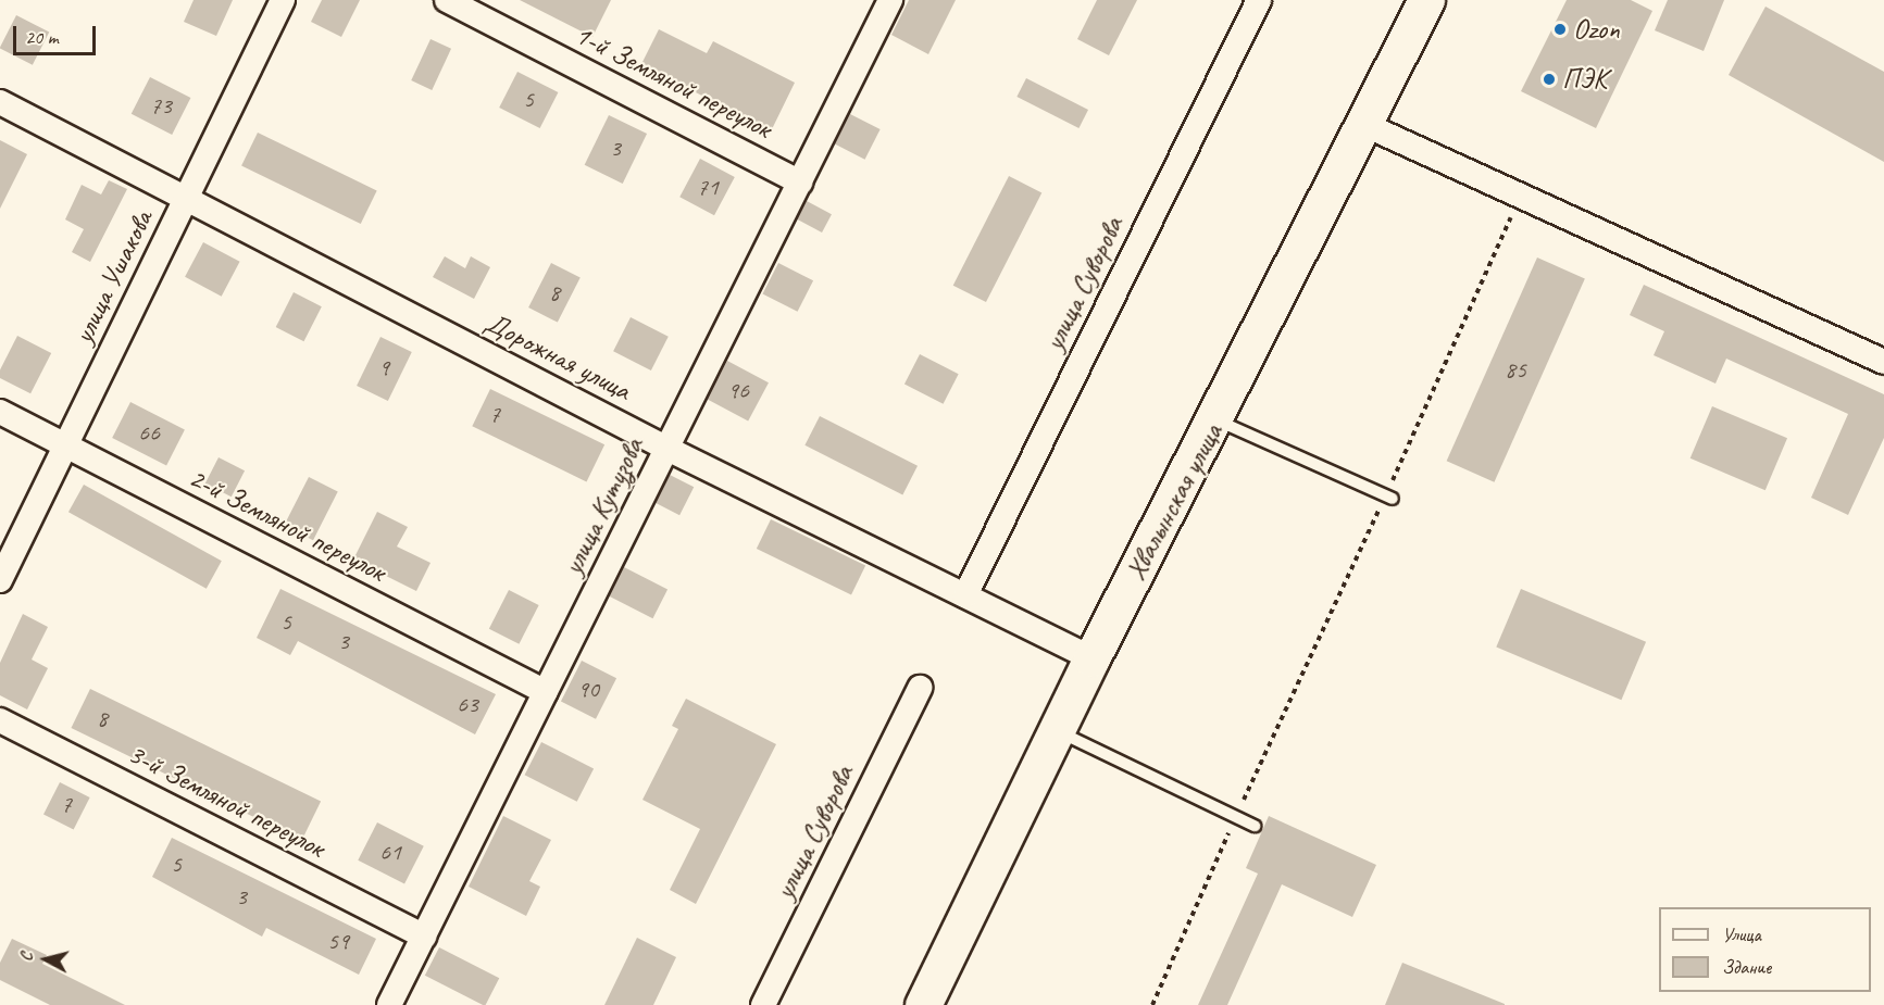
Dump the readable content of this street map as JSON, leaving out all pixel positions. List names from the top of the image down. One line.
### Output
{"streets":{"main road":["Хвалынская улица"],"street":["1-й Земляной переулок","улица Ушакова","улица Суворова","Дорожная улица","улица Кутузова","2-й Земляной переулок","3-й Земляной переулок"]},"crossings":[["1-й Земляной переулок","улица Кутузова"],["улица Ушакова","Дорожная улица"],["улица Ушакова","2-й Земляной переулок"],["улица Суворова","Дорожная улица"],["Дорожная улица","Хвалынская улица"],["Дорожная улица","улица Кутузова"],["улица Кутузова","2-й Земляной переулок"],["улица Кутузова","3-й Земляной переулок"]],"places":["Ozon","ПЭК"],"house_numbers":["5","73","3","71","8","9","85","96","7","66","5","3","90","63","8","7","61","5","3","59"],"legend":["Улица","Здание"],"scale_bar":"20 m","north":"left"}
